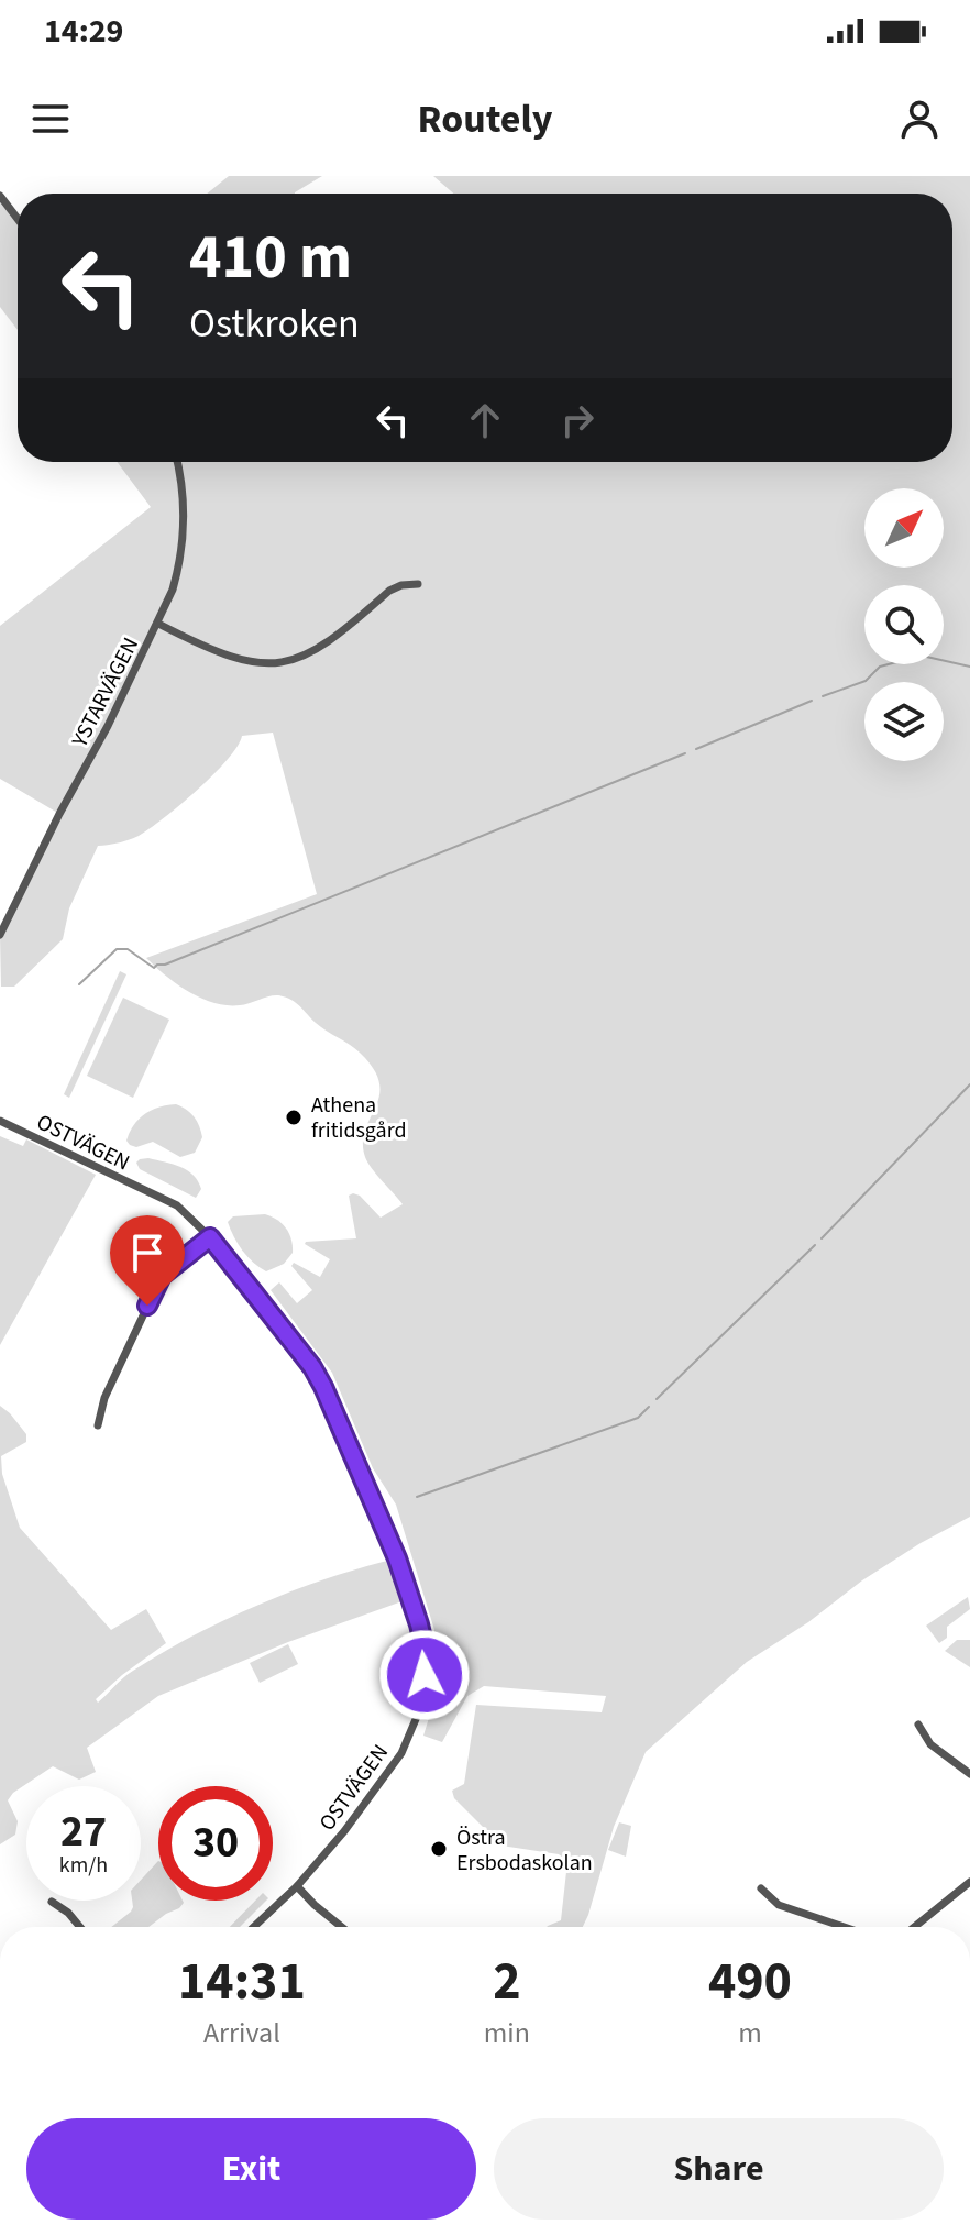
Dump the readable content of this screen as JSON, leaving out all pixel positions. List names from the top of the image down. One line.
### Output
{"streets":{"street":["YSTARVÄGEN","OSTVÄGEN"]},"places":["Athena fritidsgård","Östra Ersbodaskolan"],"north":"top right","page":{"status":"14:29","header":"Routely","turn":["410 m","Ostkroken"],"speed":"27 km/h","limit":"30","eta":["14:31","Arrival","2","min","490","m"],"buttons":["Exit","Share"]}}
